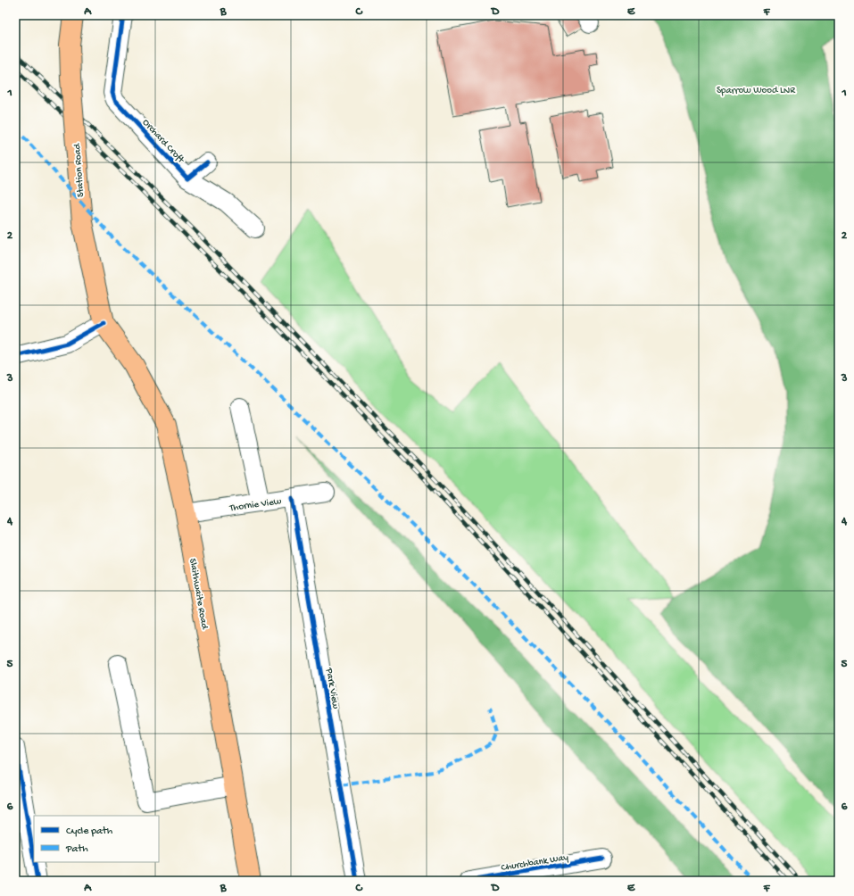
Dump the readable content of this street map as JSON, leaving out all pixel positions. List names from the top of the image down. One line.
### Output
{"streets":{"main road":["Station Road","Slaithwaite Road"],"street":["Orchard Croft","Thornie View","Park View","Churchbank Way"]},"crossings":[["Station Road","Slaithwaite Road"],["Thornie View","Slaithwaite Road"],["Thornie View","Park View"]],"parks":["Sparrow Wood LNR"],"legend":["Cycle path","Path"],"grid":{"columns":["A","B","C","D","E","F"],"rows":["1","2","3","4","5","6"]}}
